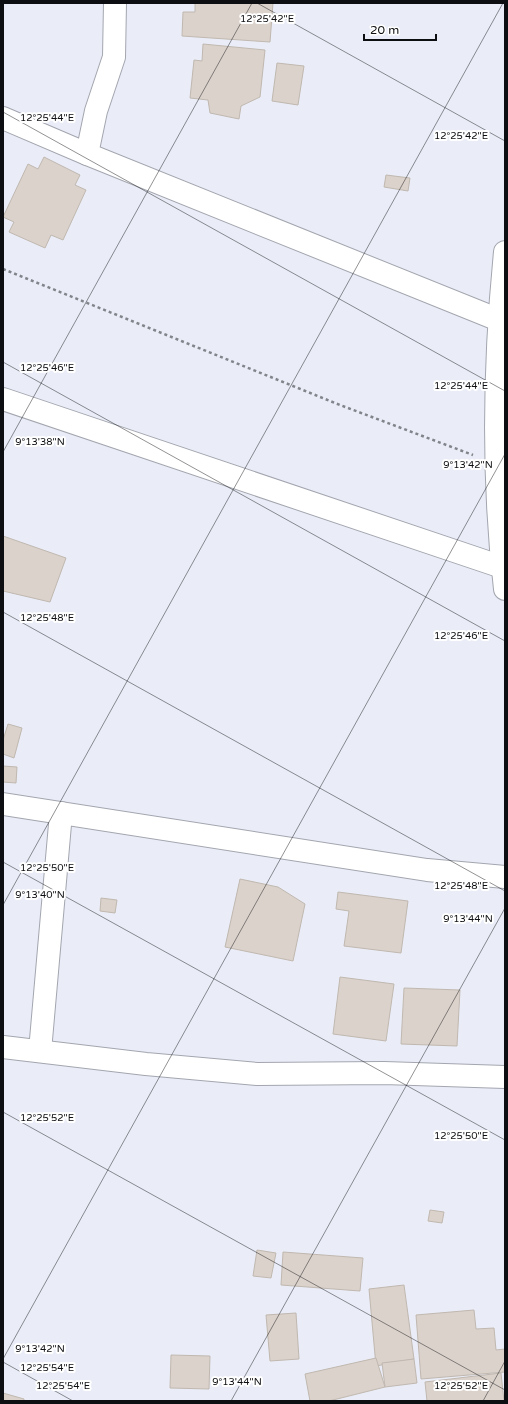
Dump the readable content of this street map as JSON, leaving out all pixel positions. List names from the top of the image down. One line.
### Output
{"scale_bar":"20 m","coordinates":["12°25'42\"E","12°25'44\"E","12°25'46\"E","9°13'38\"N","9°13'42\"N","12°25'48\"E","12°25'50\"E","9°13'40\"N","9°13'44\"N","12°25'52\"E","12°25'54\"E"]}
